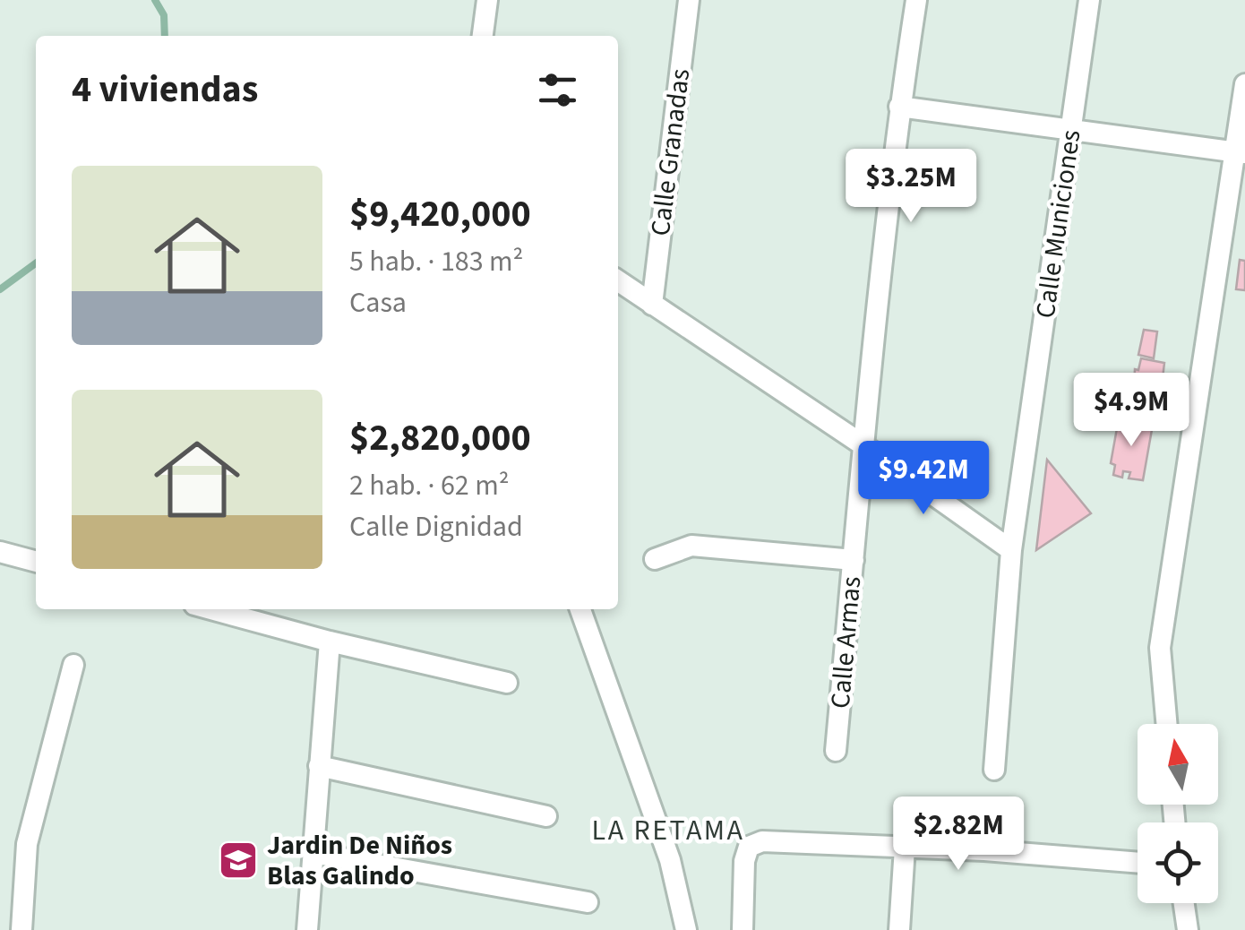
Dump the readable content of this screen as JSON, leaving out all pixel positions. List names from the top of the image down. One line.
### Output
{"streets":{"street":["Calle Granadas","Calle Municiones","Calle Armas"]},"districts":["LA RETAMA"],"places":{"school or university":["Jardin De Niños Blas Galindo"]},"north":"top","page":{"heading":"4 viviendas","list":[{"name":"$9,420,000","note":"5 hab. · 183 m² · Casa"},{"name":"$2,820,000","note":"2 hab. · 62 m² · Calle Dignidad"}],"price":["$3.25M","$4.9M","$9.42M","$2.82M"]}}
